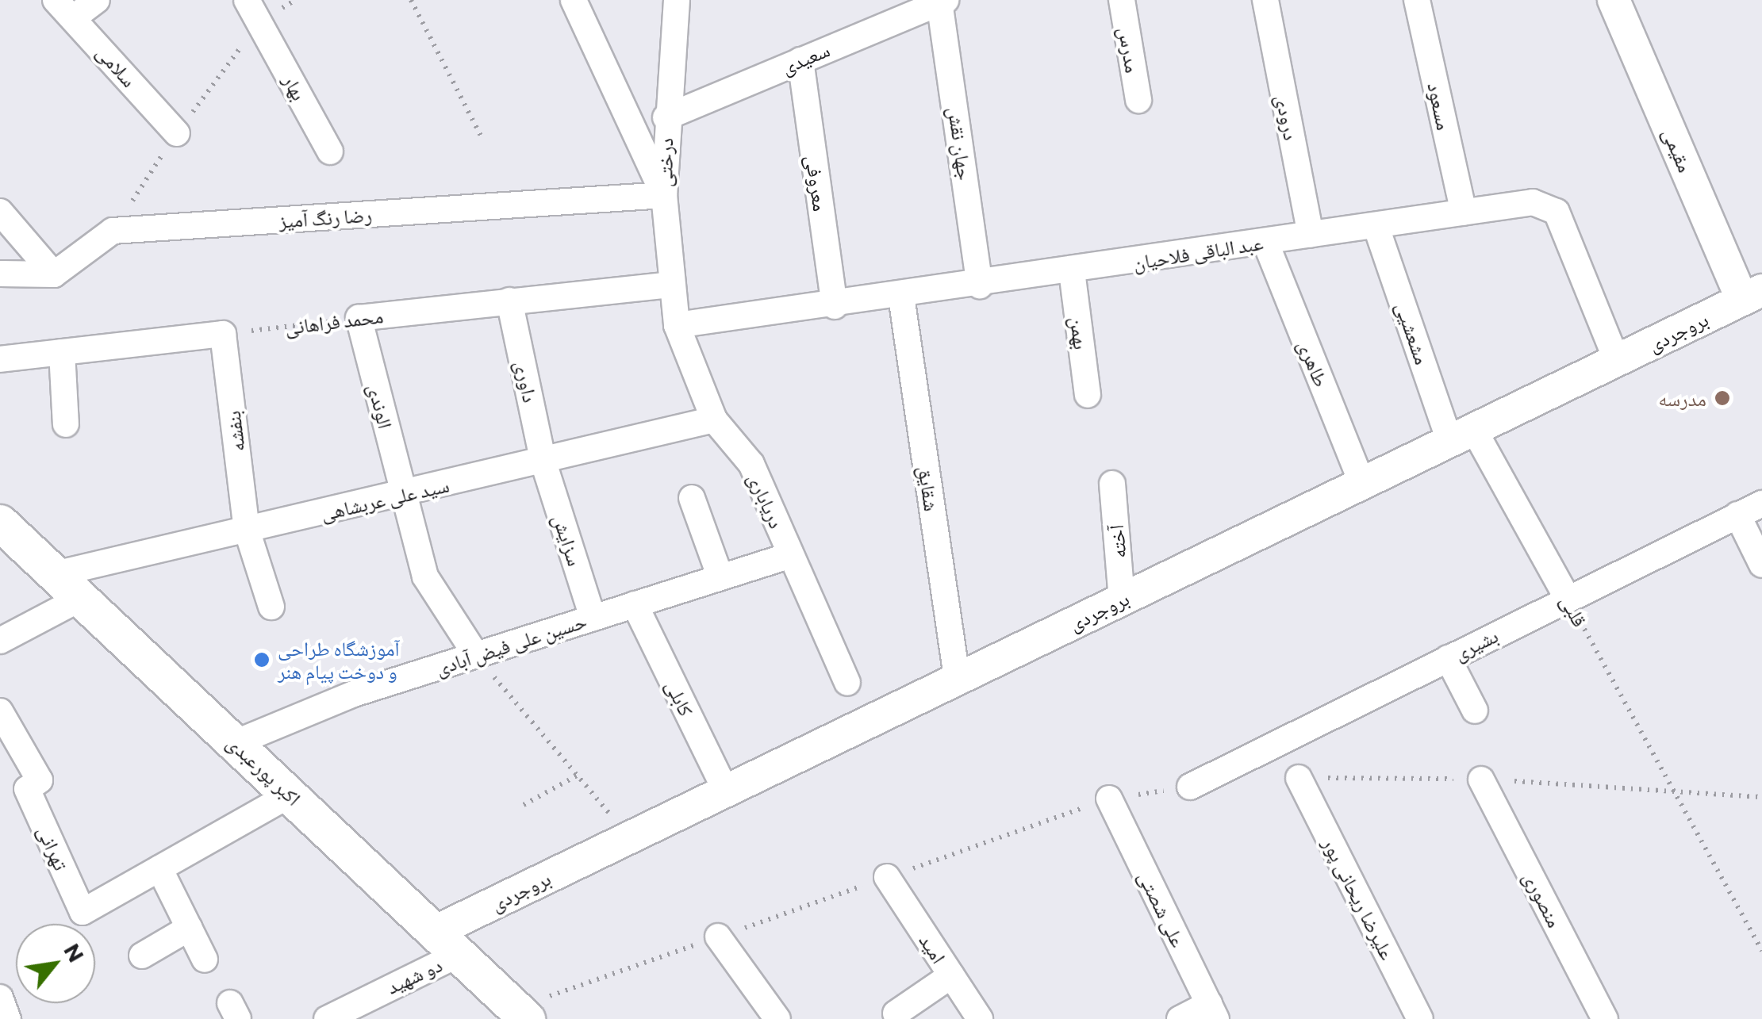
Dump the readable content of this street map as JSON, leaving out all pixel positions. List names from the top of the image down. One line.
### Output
{"streets":{"main road":["اکبر پورعبدی"],"street":["مدرس","سعیدی","سلامی","بهار","مسعود","درودی","جهان نقش","مقیمی","درختی","معروفی","رضا رنگ آمیز","عبد الباقی فلاحیان","محمد فراهانی","بروجردی","بهمن","مشعشیی","طاهری","داوری","الوندی","بنفشه","شقایق","سید علی عربشاهی","دریاباری","سزایش","آخته","قلبی","حسین علی فیض آبادی","بشیری","کابلی","تهرانی","علیرضا ریحانی پور","منصوری","علی شصتی","امید","دو شهید"]},"crossings":[["سعیدی","جهان نقش"],["سعیدی","درختی"],["سعیدی","معروفی"],["مسعود","عبد الباقی فلاحیان"],["درودی","عبد الباقی فلاحیان"],["جهان نقش","عبد الباقی فلاحیان"],["مقیمی","بروجردی"],["درختی","رضا رنگ آمیز"],["درختی","عبد الباقی فلاحیان"],["درختی","محمد فراهانی"],["درختی","دریاباری"],["معروفی","عبد الباقی فلاحیان"],["عبد الباقی فلاحیان","بروجردی"],["عبد الباقی فلاحیان","بهمن"],["عبد الباقی فلاحیان","مشعشیی"],["عبد الباقی فلاحیان","طاهری"],["عبد الباقی فلاحیان","شقایق"],["عبد الباقی فلاحیان","دریاباری"],["محمد فراهانی","داوری"],["محمد فراهانی","الوندی"],["محمد فراهانی","بنفشه"],["بروجردی","مشعشیی"],["بروجردی","طاهری"],["بروجردی","شقایق"],["بروجردی","آخته"],["بروجردی","قلبی"],["بروجردی","کابلی"],["بروجردی","اکبر پورعبدی"],["بروجردی","دو شهید"],["مشعشیی","قلبی"],["داوری","سید علی عربشاهی"],["داوری","سزایش"],["الوندی","سید علی عربشاهی"],["الوندی","حسین علی فیض آبادی"],["بنفشه","سید علی عربشاهی"],["سید علی عربشاهی","دریاباری"],["سید علی عربشاهی","سزایش"],["سید علی عربشاهی","اکبر پورعبدی"],["دریاباری","حسین علی فیض آبادی"],["سزایش","حسین علی فیض آبادی"],["قلبی","بشیری"],["حسین علی فیض آبادی","کابلی"],["حسین علی فیض آبادی","اکبر پورعبدی"],["اکبر پورعبدی","تهرانی"],["اکبر پورعبدی","دو شهید"]],"places":["مدرسه","آموزشگاه طراحی و دوخت پیام هنر"],"north":"top right"}
